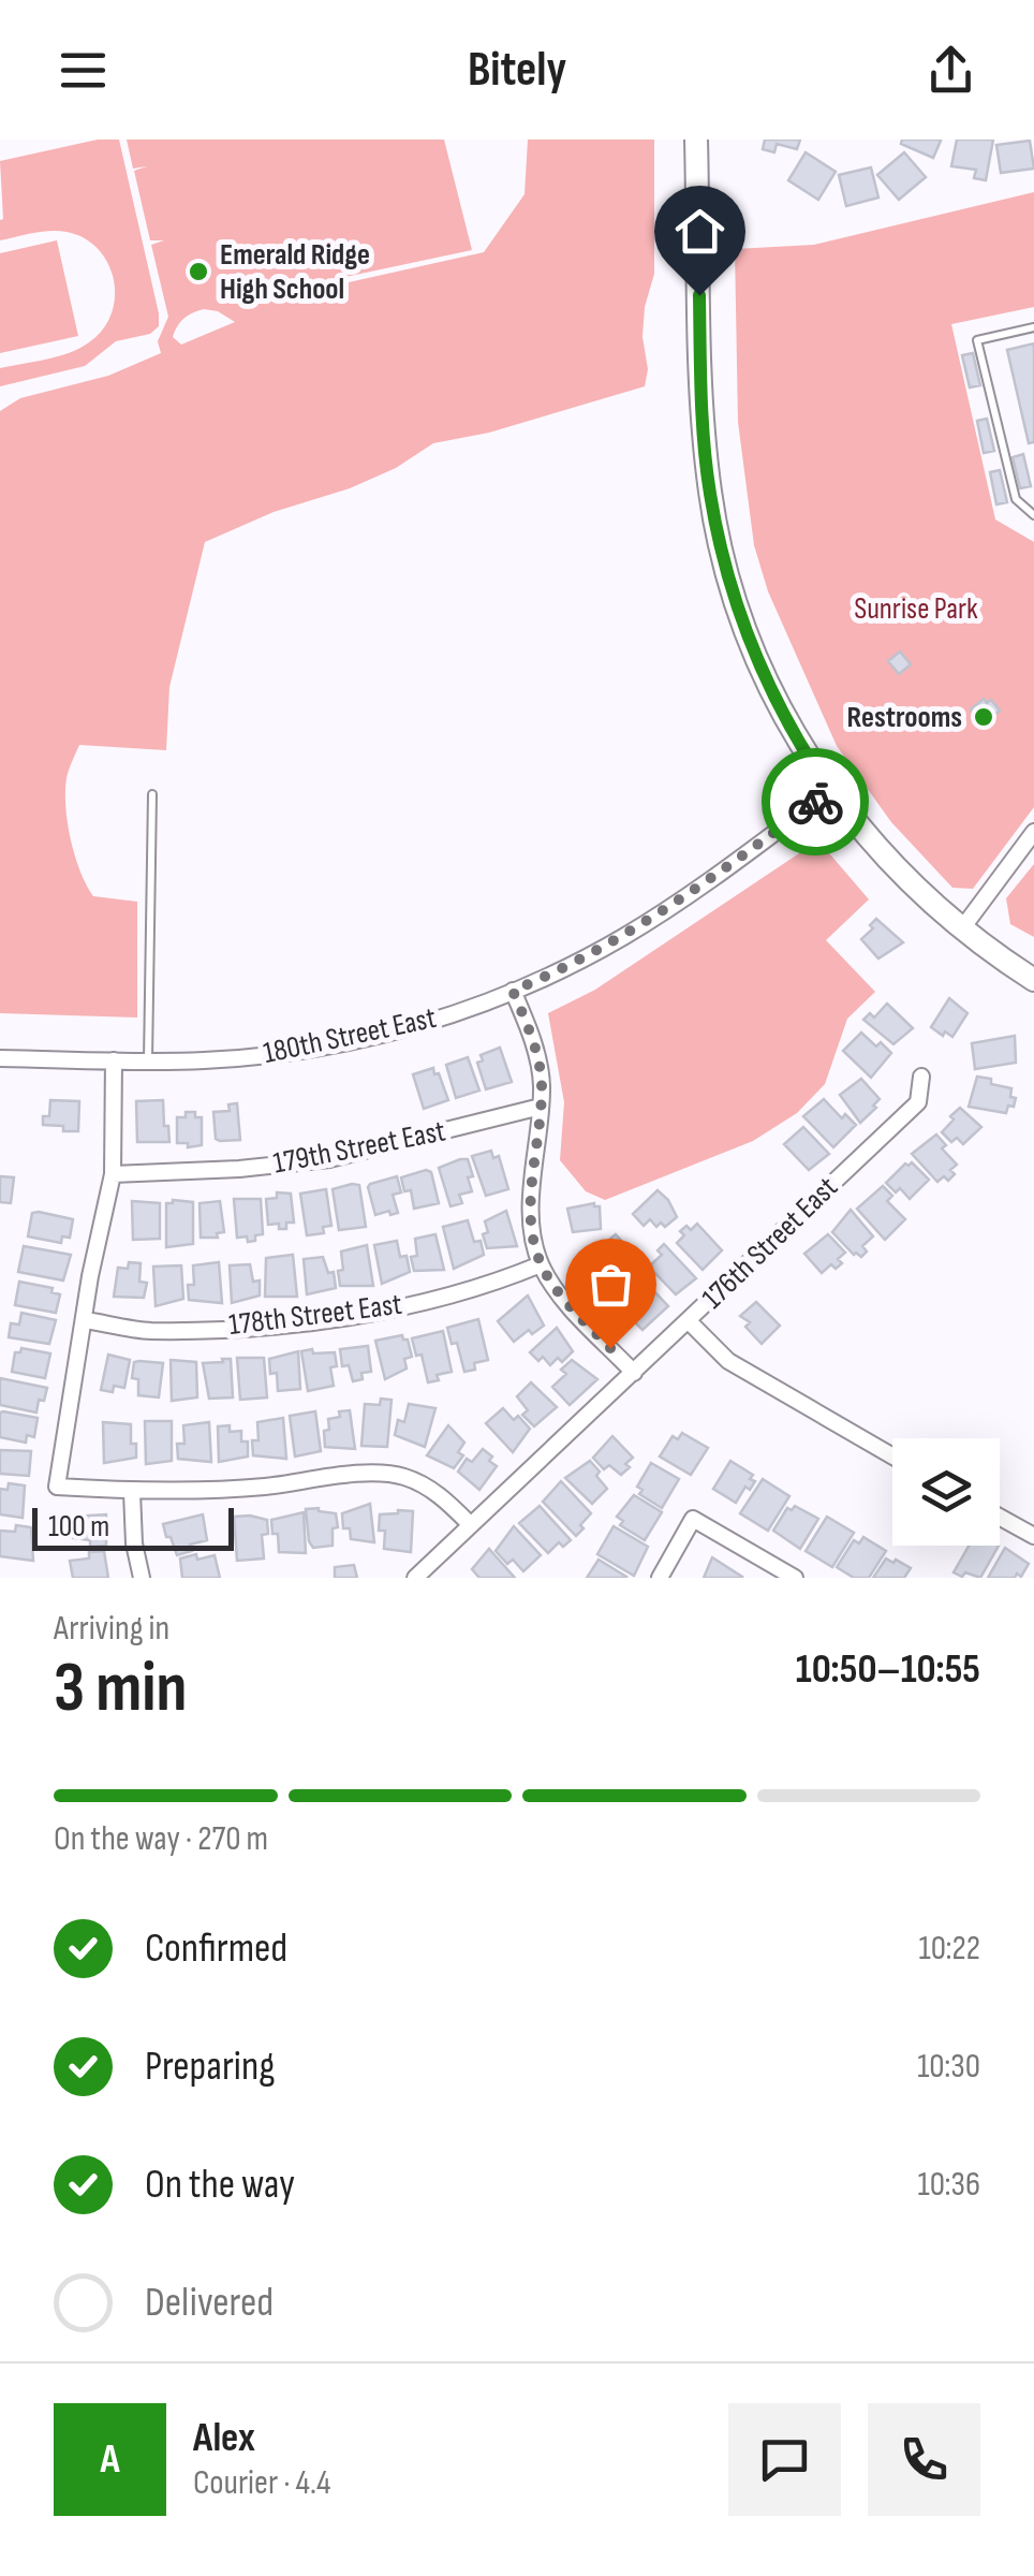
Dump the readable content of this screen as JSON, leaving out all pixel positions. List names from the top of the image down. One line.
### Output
{"streets":{"street":["180th Street East","179th Street East","176th Street East","178th Street East"]},"parks":["Sunrise Park"],"places":["Emerald Ridge High School","Restrooms"],"scale_bar":"100 m","page":{"header":"Bitely","scale":"100 m","heading":["3 min","Arriving in","10:50–10:55"],"panel":["Alex","Courier · 4.4"],"bar":"On the way · 270 m","list":[["Confirmed","10:22"],["Preparing","10:30"],["On the way","10:36"],"Delivered"],"round":"A"}}
